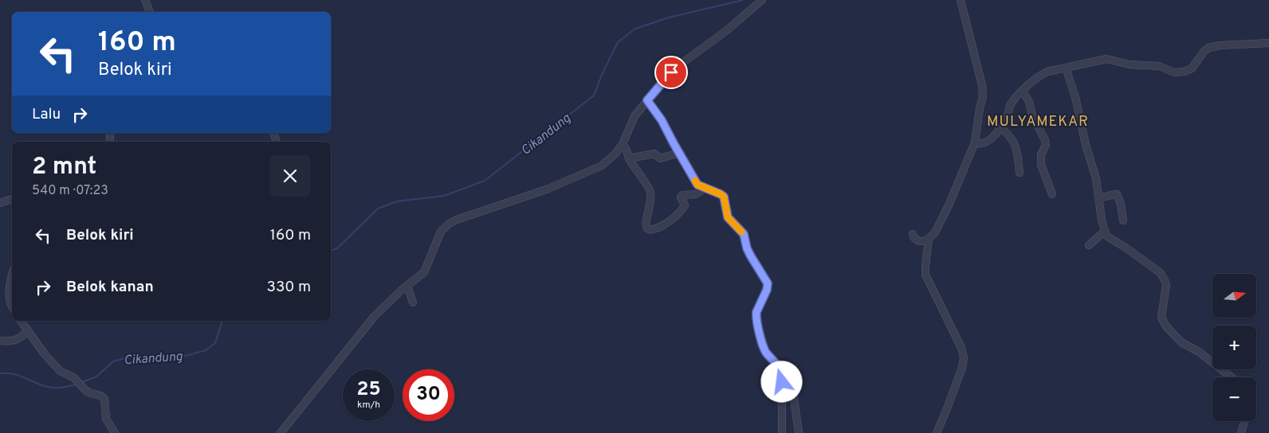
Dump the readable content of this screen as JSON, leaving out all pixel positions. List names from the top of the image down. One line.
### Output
{"districts":["MULYAMEKAR"],"water":["Cikandung"],"north":"right","page":{"turn":["160 m","Belok kiri"],"then":"Lalu","heading":["2 mnt","540 m · 07:23"],"list":[{"name":"Belok kiri","value":"160 m"},{"name":"Belok kanan","value":"330 m"}],"map_buttons":["+","−"],"speed":"25 km/h","limit":"30"}}
